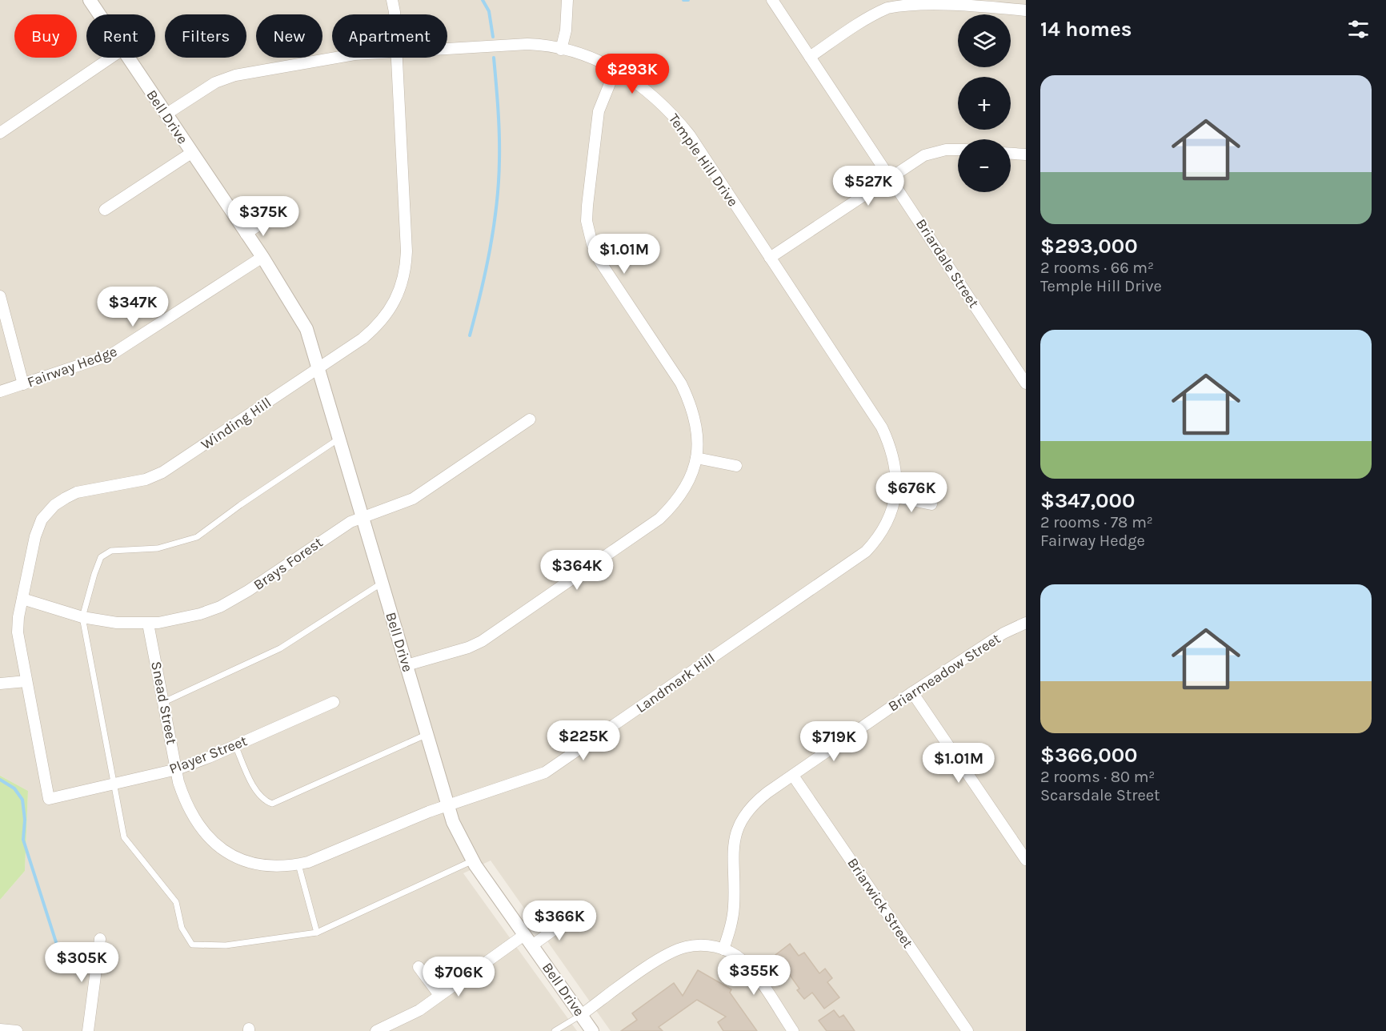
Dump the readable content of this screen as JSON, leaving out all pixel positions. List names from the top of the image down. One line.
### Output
{"streets":{"street":["Bell Drive","Temple Hill Drive","Briardale Street","Fairway Hedge","Winding Hill","Brays Forest","Briarmeadow Street","Landmark Hill","Snead Street","Player Street","Briarwick Street"]},"crossings":[["Bell Drive","Temple Hill Drive"],["Bell Drive","Fairway Hedge"],["Bell Drive","Winding Hill"],["Bell Drive","Brays Forest"],["Bell Drive","Landmark Hill"],["Temple Hill Drive","Landmark Hill"],["Winding Hill","Brays Forest"],["Winding Hill","Player Street"],["Brays Forest","Snead Street"],["Briarmeadow Street","Briarwick Street"],["Landmark Hill","Snead Street"],["Snead Street","Player Street"]],"page":{"heading":"14 homes","map_buttons":["+","−"],"chip":["Buy","Rent","Filters","New","Apartment"],"price":["$293K","$527K","$375K","$1.01M","$347K","$676K","$364K","$225K","$719K","$1.01M","$366K","$305K","$355K","$706K"],"list":[{"name":"$293,000","note":"2 rooms · 66 m² · Temple Hill Drive"},{"name":"$347,000","note":"2 rooms · 78 m² · Fairway Hedge"},{"name":"$366,000","note":"2 rooms · 80 m² · Scarsdale Street"}]}}
